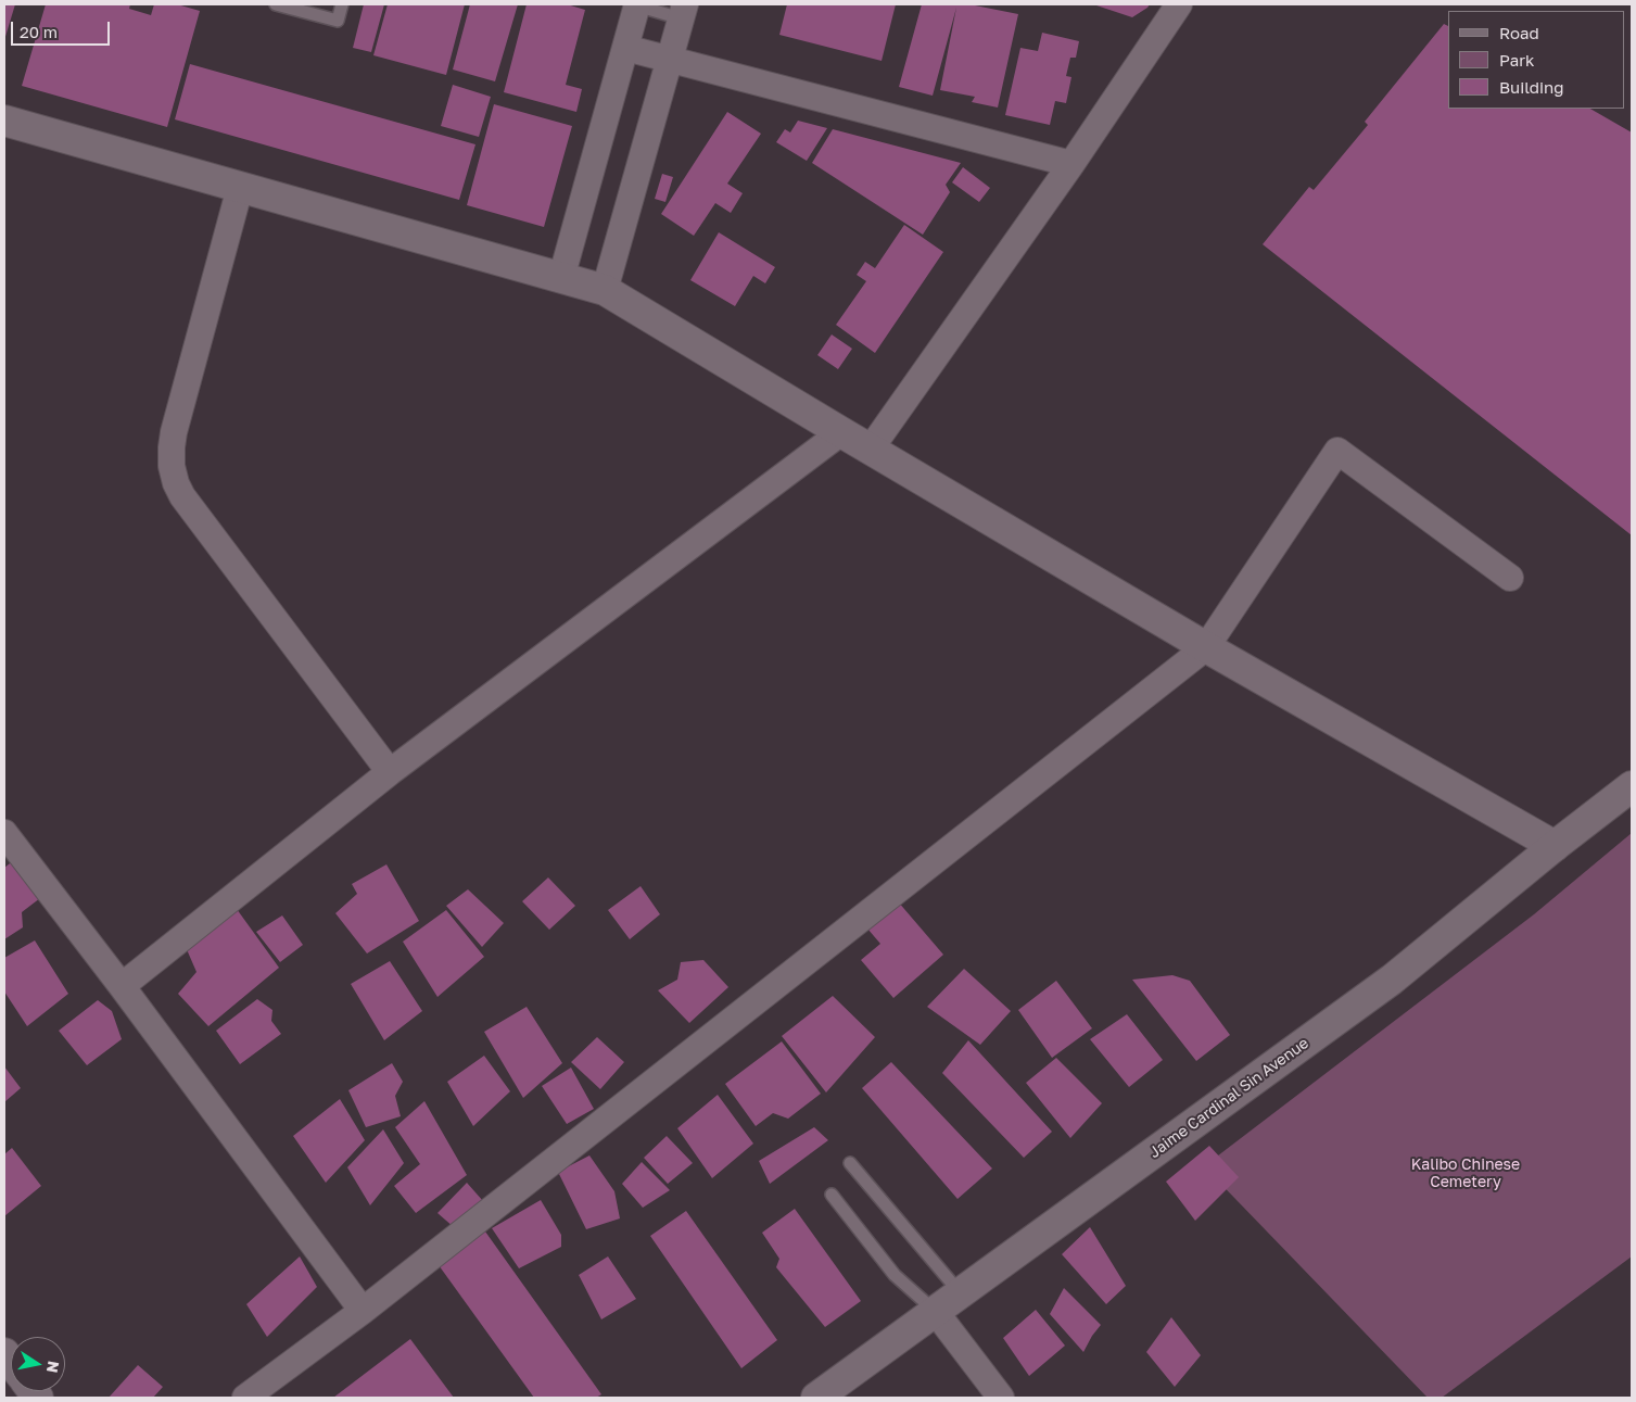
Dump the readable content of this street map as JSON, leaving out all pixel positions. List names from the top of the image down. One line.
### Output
{"streets":{"street":["Jaime Cardinal Sin Avenue"]},"parks":["Kalibo Chinese Cemetery"],"legend":["Road","Park","Building"],"scale_bar":"20 m","north":"right"}
